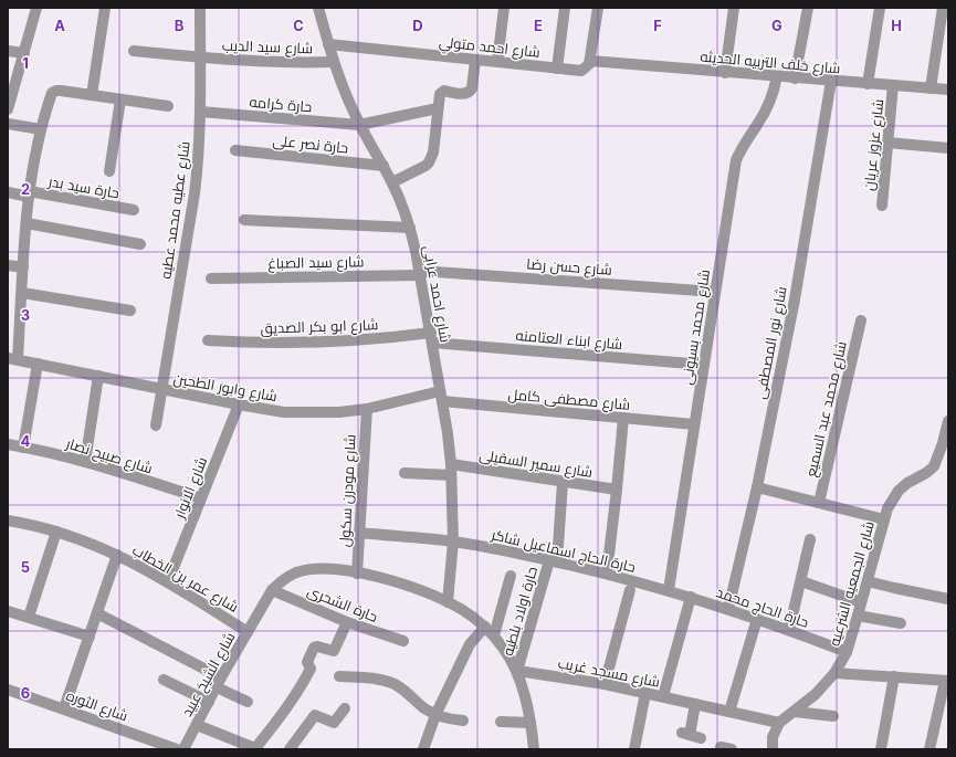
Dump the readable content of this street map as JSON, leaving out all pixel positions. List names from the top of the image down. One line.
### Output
{"streets":{"street":["شارع سيد الديب","شارع احمد متولي","شارع خلف التربيه الحديثه","حارة كرامه","حارة نصر على","شارع عزوز عريان","حارة سيد بدر","شارع عطيه محمد عطيه","شارع سيد الصباغ","شارع حسن رضا","شارع احمد عرابى","شارع ابو بكر الصديق","شارع محمد بسيونى","شارع ابناء العتامنه","شارع نور المصطفى","شارع وابور الطحين","شارع مصطفى كامل","شارع محمد عبد السميع","شارع صبيح نصار","شارع سمير السقيلى","شارع الانوار","شارع مودرن سكول","حارة الحاج اسماعيل شاكر","شارع عمر بن الخطاب","شارع الجمعيه الشرعيه","حارة الشحرى","حارة الحاج محمد","حارة اولاد بلطيه","شارع مسجد غريب","شارع الشيخ عبيد","شارع الثوره"]},"crossings":[["شارع سيد الديب","شارع عطيه محمد عطيه"],["شارع سيد الديب","شارع احمد عرابى"],["شارع احمد متولي","شارع خلف التربيه الحديثه"],["شارع احمد متولي","شارع احمد عرابى"],["شارع خلف التربيه الحديثه","شارع عزوز عريان"],["شارع خلف التربيه الحديثه","شارع محمد بسيونى"],["شارع خلف التربيه الحديثه","شارع نور المصطفى"],["حارة كرامه","شارع عطيه محمد عطيه"],["حارة كرامه","شارع احمد عرابى"],["حارة نصر على","شارع احمد عرابى"],["شارع عطيه محمد عطيه","شارع وابور الطحين"],["شارع سيد الصباغ","شارع حسن رضا"],["شارع سيد الصباغ","شارع احمد عرابى"],["شارع حسن رضا","شارع احمد عرابى"],["شارع حسن رضا","شارع محمد بسيونى"],["شارع احمد عرابى","شارع ابو بكر الصديق"],["شارع احمد عرابى","شارع ابناء العتامنه"],["شارع احمد عرابى","شارع وابور الطحين"],["شارع احمد عرابى","شارع مصطفى كامل"],["شارع احمد عرابى","شارع سمير السقيلى"],["شارع احمد عرابى","حارة الحاج اسماعيل شاكر"],["شارع ابو بكر الصديق","شارع ابناء العتامنه"],["شارع محمد بسيونى","شارع ابناء العتامنه"],["شارع محمد بسيونى","شارع مصطفى كامل"],["شارع محمد بسيونى","حارة الحاج اسماعيل شاكر"],["شارع محمد بسيونى","حارة الحاج محمد"],["شارع نور المصطفى","حارة الحاج محمد"],["شارع وابور الطحين","شارع مصطفى كامل"],["شارع وابور الطحين","شارع الانوار"],["شارع وابور الطحين","شارع مودرن سكول"],["شارع صبيح نصار","شارع الانوار"],["شارع سمير السقيلى","حارة اولاد بلطيه"],["شارع الانوار","شارع عمر بن الخطاب"],["شارع مودرن سكول","حارة الحاج اسماعيل شاكر"],["حارة الحاج اسماعيل شاكر","حارة الحاج محمد"],["حارة الحاج اسماعيل شاكر","حارة اولاد بلطيه"],["شارع عمر بن الخطاب","شارع الشيخ عبيد"],["شارع الجمعيه الشرعيه","حارة الحاج محمد"],["شارع الجمعيه الشرعيه","شارع مسجد غريب"],["حارة الشحرى","شارع الشيخ عبيد"],["حارة اولاد بلطيه","شارع مسجد غريب"]],"grid":{"columns":["A","B","C","D","E","F","G","H"],"rows":["1","2","3","4","5","6"]}}
